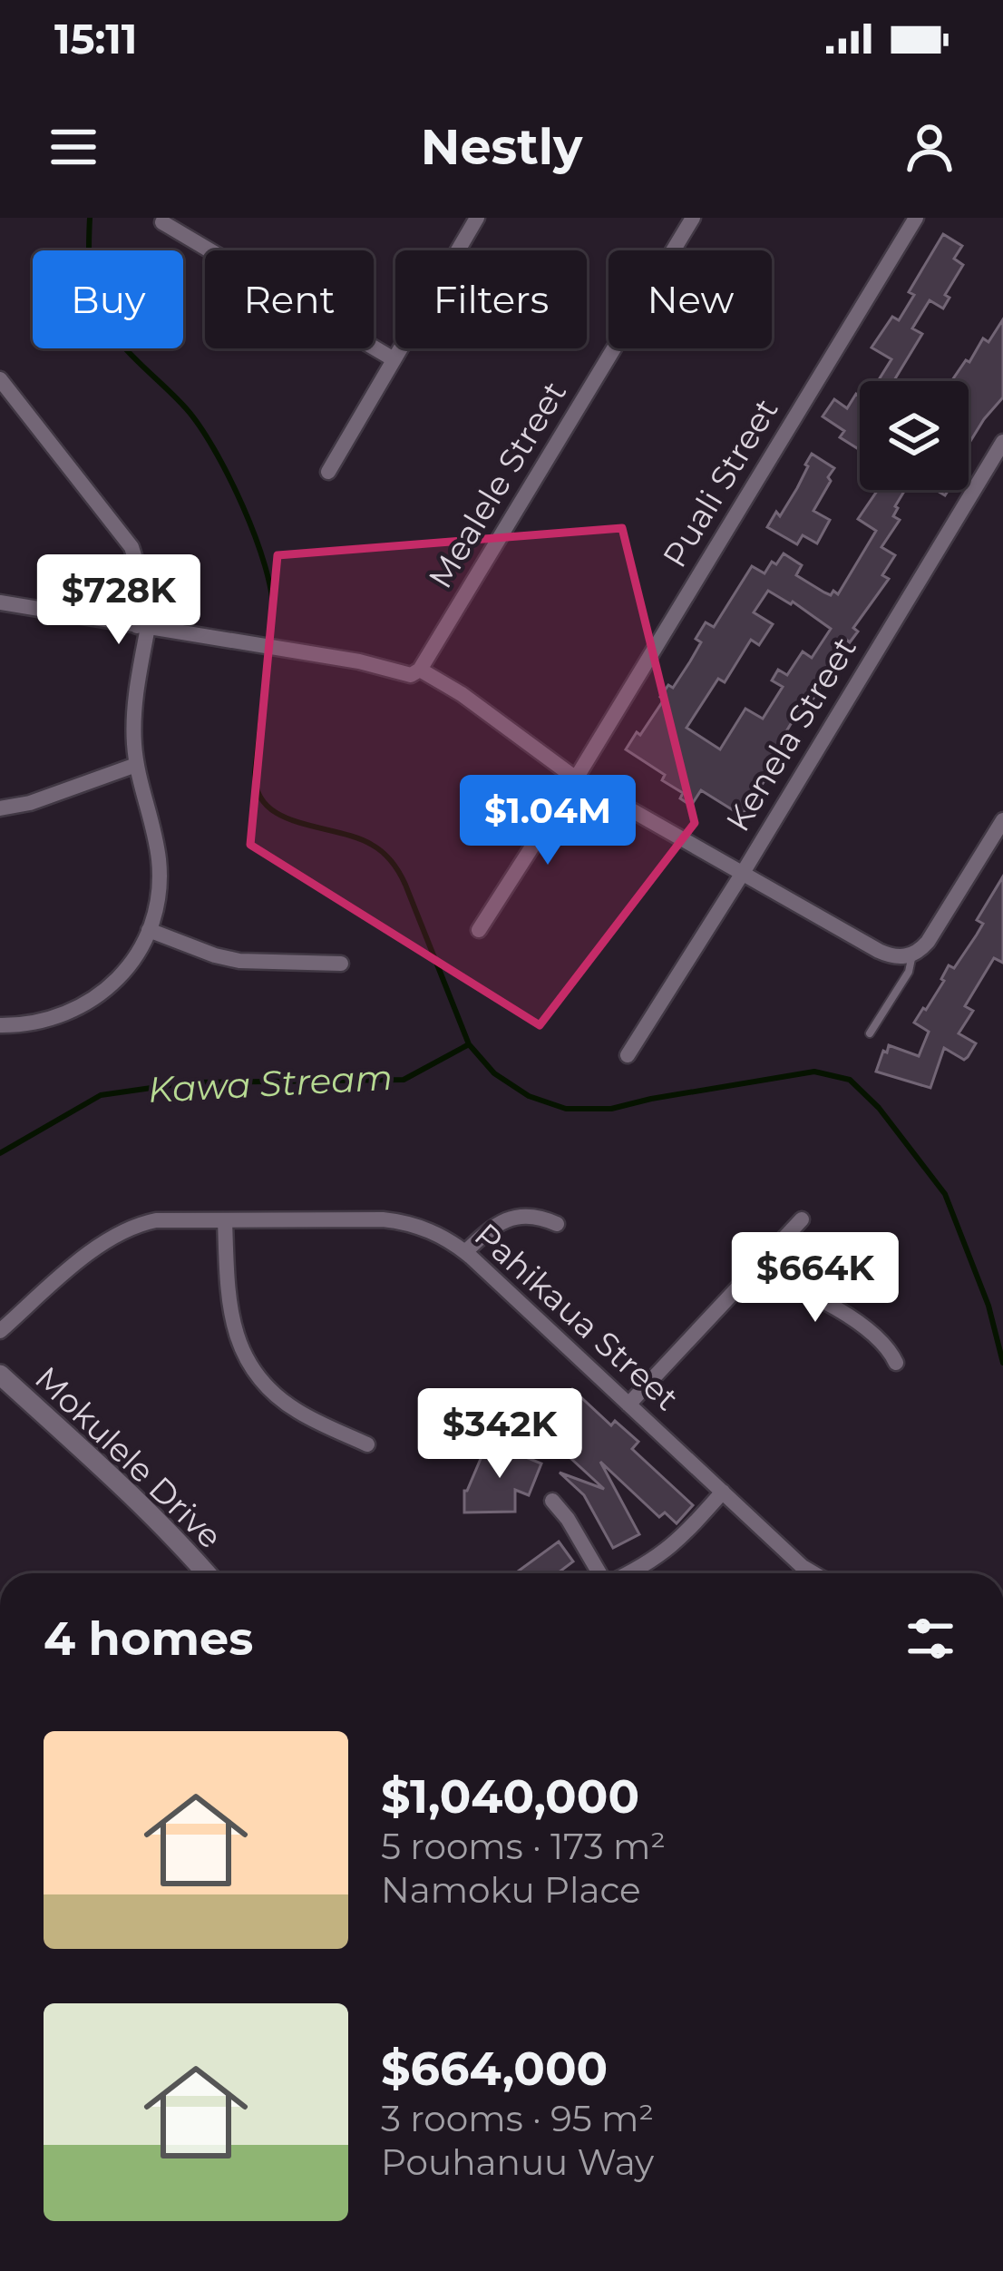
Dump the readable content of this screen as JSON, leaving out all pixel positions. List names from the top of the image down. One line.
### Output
{"streets":{"street":["Puali Street","Mealele Street","Kenela Street","Pahikaua Street","Mokulele Drive"]},"water":["Kawa Stream"],"page":{"status":"15:11","header":"Nestly","chip":["Buy","Rent","Filters","New"],"price":["$728K","$1.04M","$664K","$342K"],"heading":"4 homes","list":[{"name":"$1,040,000","note":"5 rooms · 173 m² · Namoku Place"},{"name":"$664,000","note":"3 rooms · 95 m² · Pouhanuu Way"}]}}
